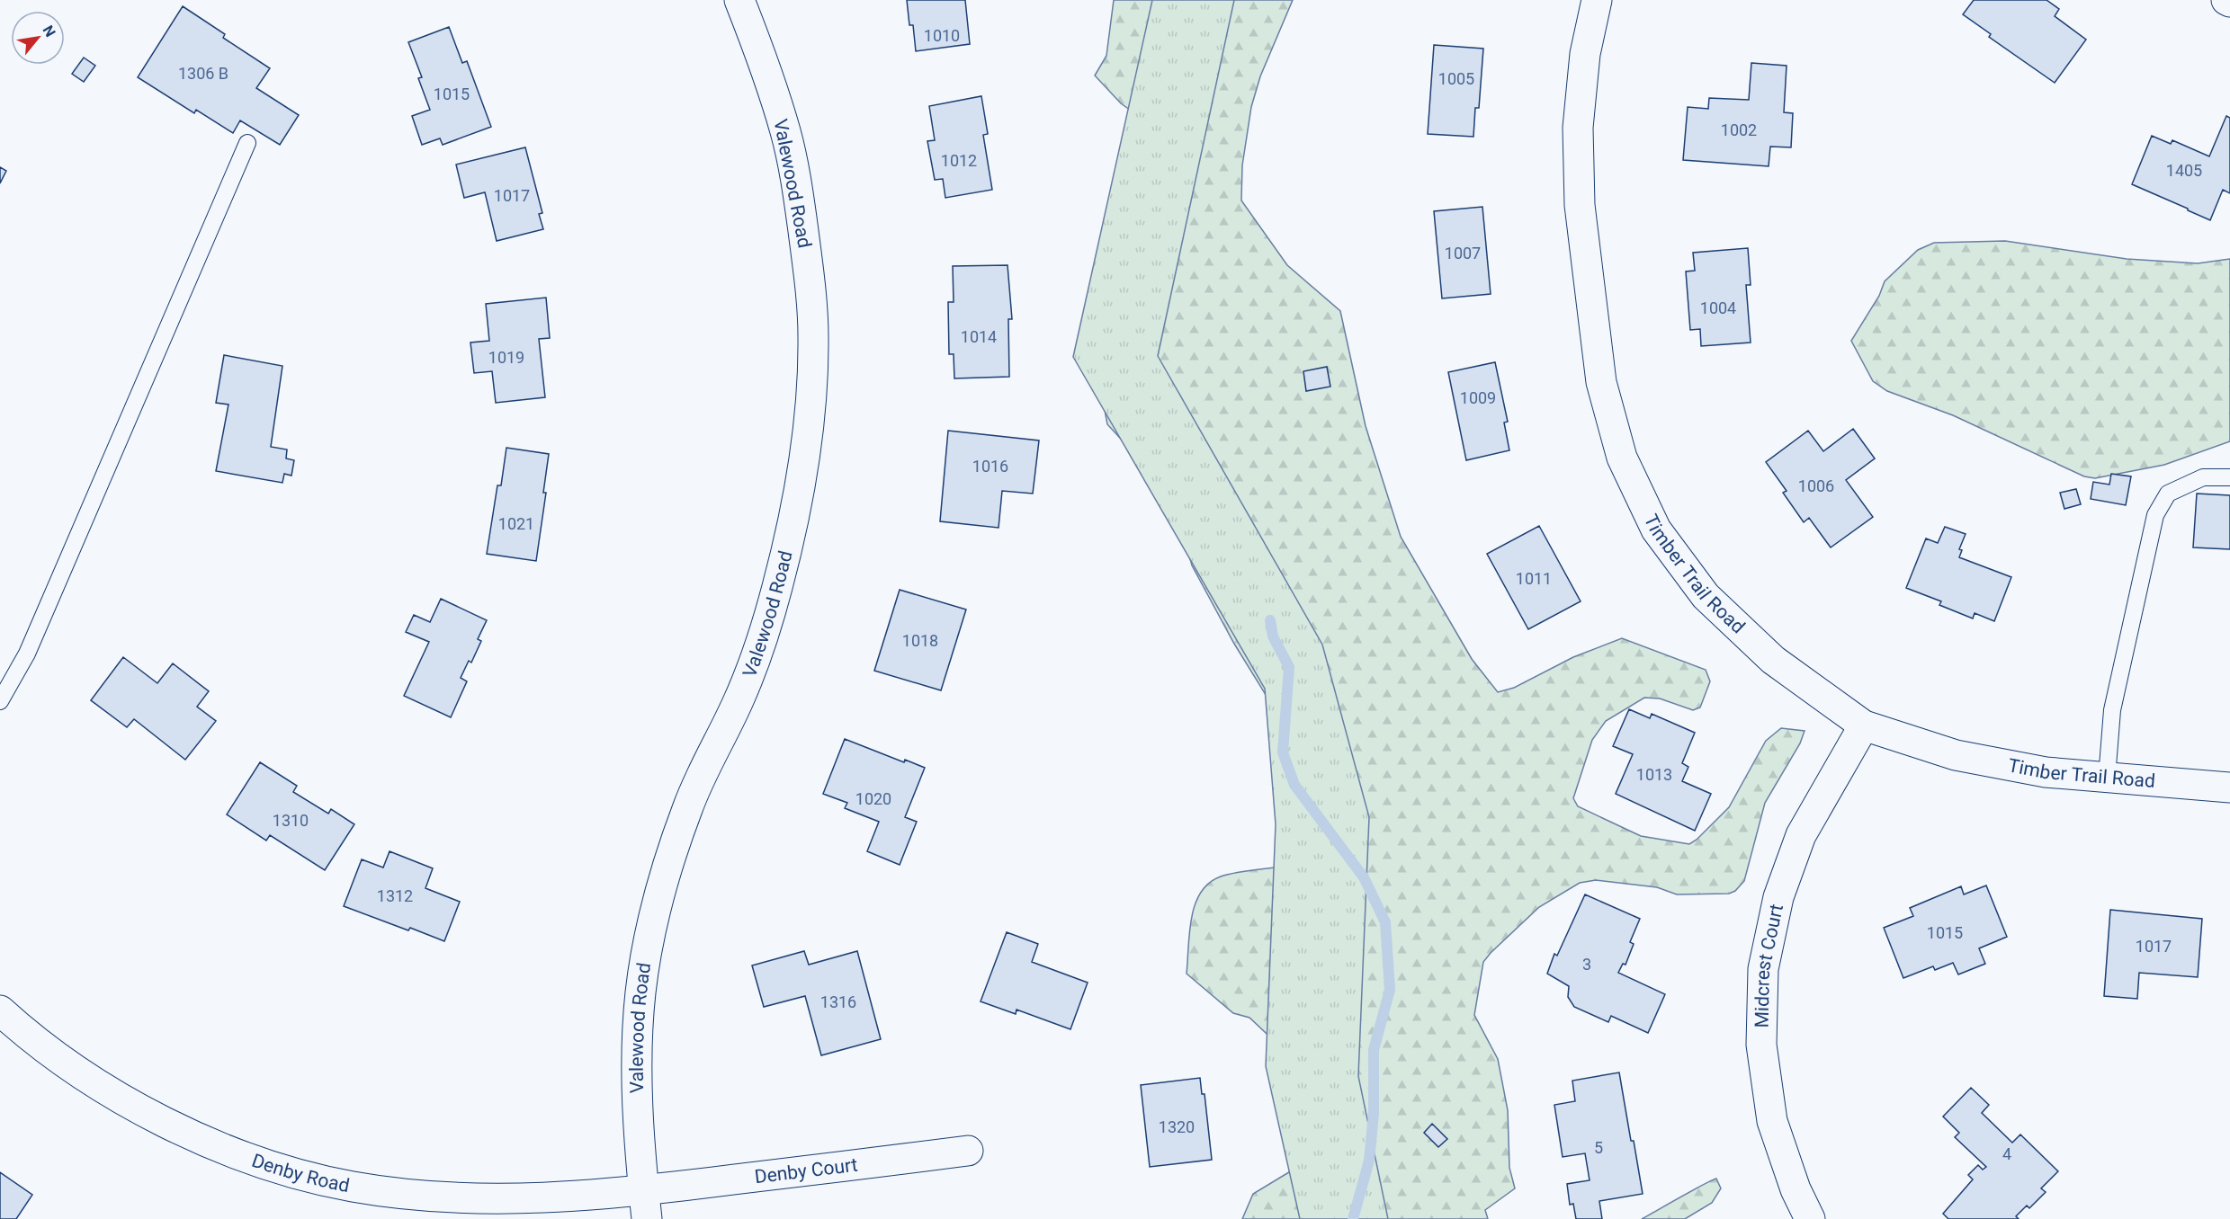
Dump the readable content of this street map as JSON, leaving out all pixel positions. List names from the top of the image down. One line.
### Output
{"streets":{"street":["Valewood Road","Timber Trail Road","Midcrest Court","Denby Court","Denby Road"]},"crossings":[["Valewood Road","Denby Court"],["Valewood Road","Denby Road"],["Timber Trail Road","Midcrest Court"],["Denby Court","Denby Road"]],"house_numbers":["1010","1306 B","1005","1015","1002","1012","1405","1017","1007","1004","1014","1019","1009","1016","1006","1021","1011","1018","1013","1020","1310","1312","1015","1017","3","1316","1320","5","4"],"north":"top right"}
